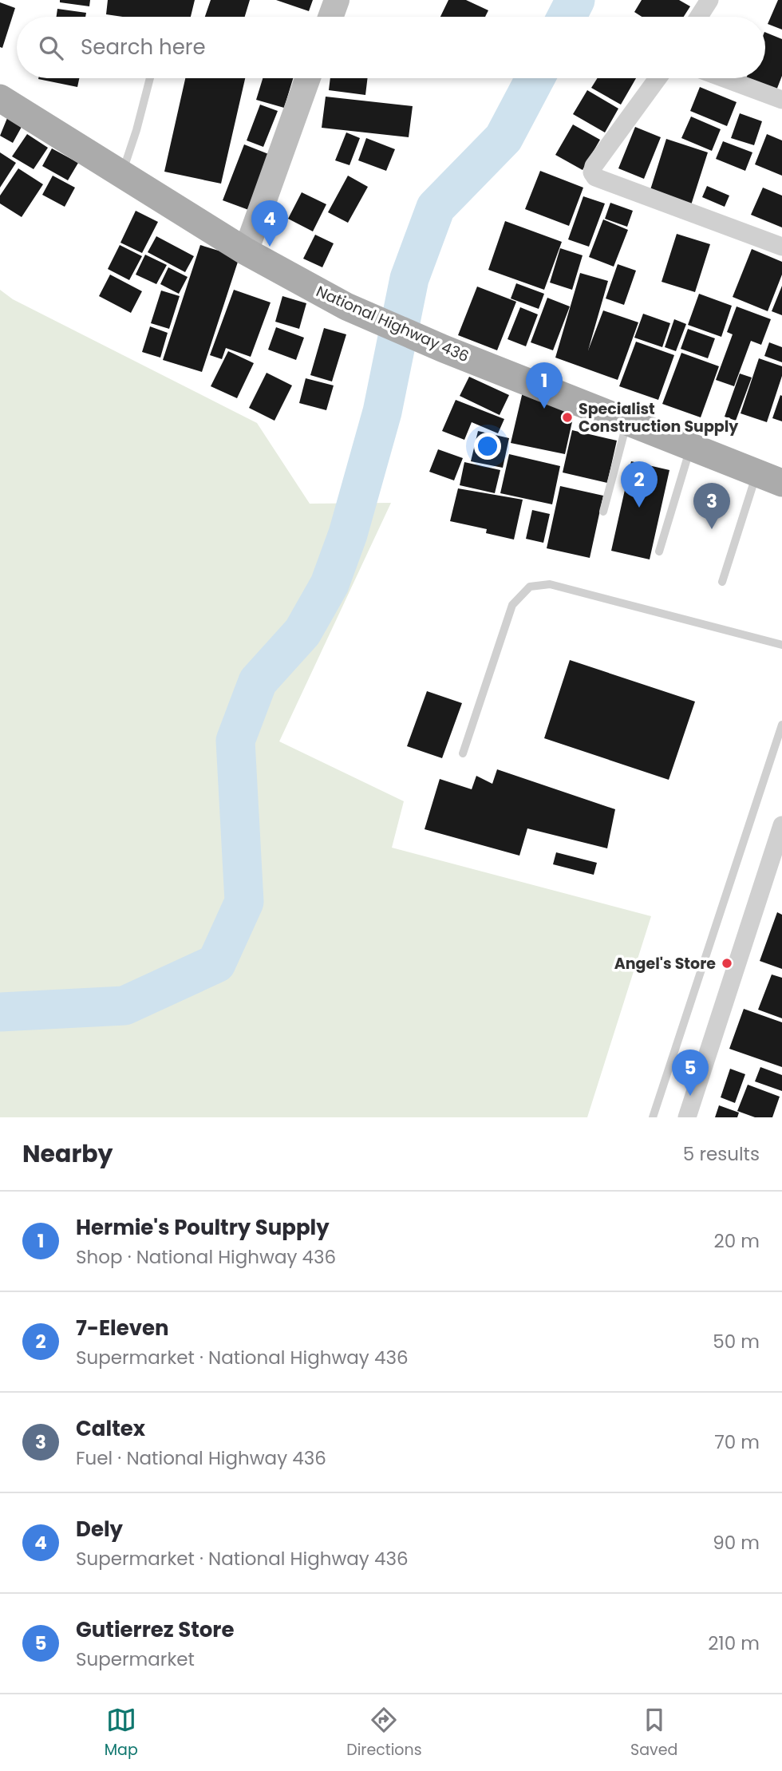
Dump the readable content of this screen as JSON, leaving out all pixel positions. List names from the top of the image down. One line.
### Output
{"streets":{"main road":["National Highway 436"]},"places":["Specialist Construction Supply","Angel's Store"],"page":{"search":"Search here","pins":["4","1","2","3","5"],"heading":["Nearby","5 results"],"list":[{"mark":"1","name":"Hermie's Poultry Supply","note":"Shop · National Highway 436","value":"20 m"},{"mark":"2","name":"7-Eleven","note":"Supermarket · National Highway 436","value":"50 m"},{"mark":"3","name":"Caltex","note":"Fuel · National Highway 436","value":"70 m"},{"mark":"4","name":"Dely","note":"Supermarket · National Highway 436","value":"90 m"},{"mark":"5","name":"Gutierrez Store","note":"Supermarket","value":"210 m"}],"nav":["Map","Directions","Saved"]}}
